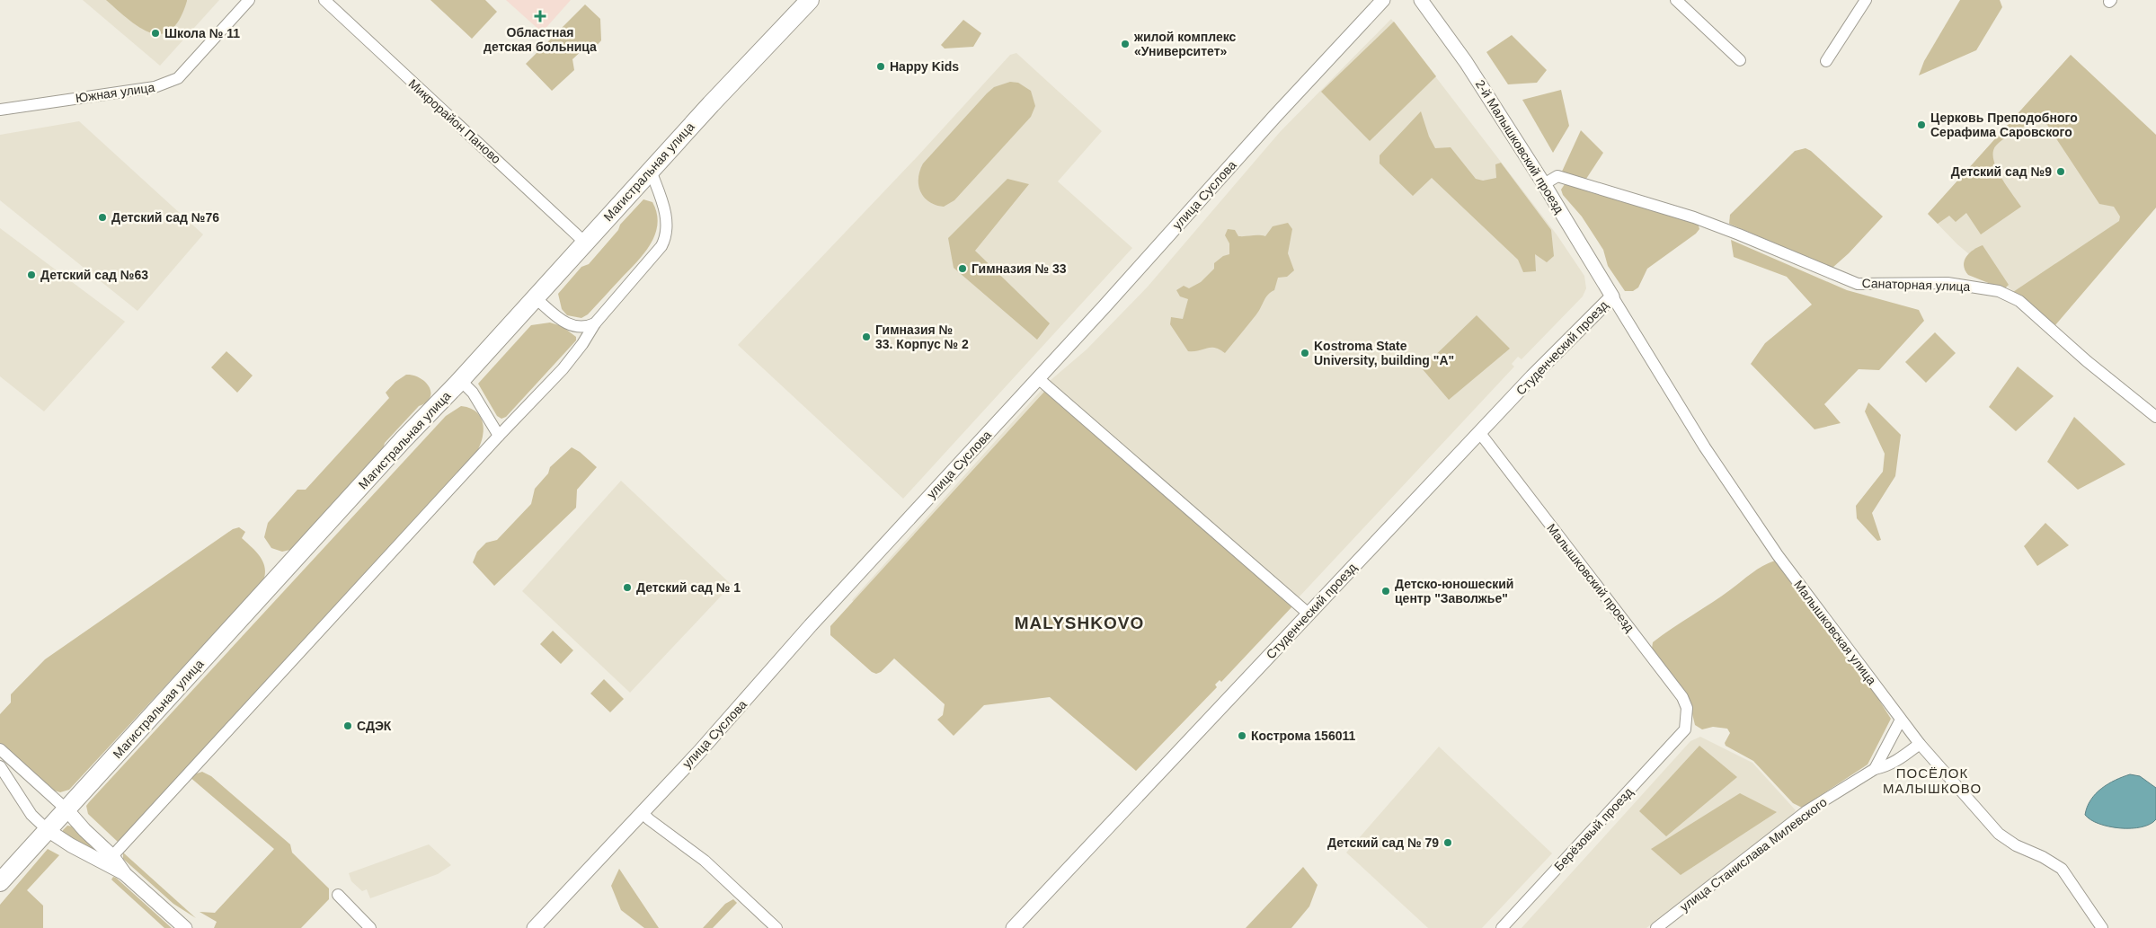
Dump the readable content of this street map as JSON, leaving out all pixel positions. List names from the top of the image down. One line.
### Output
{"streets":{"highway":["Магистральная улица"],"street":["Южная улица","Микрорайон Паново","2-й Малышковский проезд","улица Суслова","Санаторная улица","Студенческий проезд","Малышковский проезд","Малышковская улица","Берёзовый проезд","улица Станислава Милевского"]},"crossings":[["Микрорайон Паново","Магистральная улица"],["2-й Малышковский проезд","Санаторная улица"],["2-й Малышковский проезд","Студенческий проезд"],["2-й Малышковский проезд","Малышковская улица"],["Студенческий проезд","Малышковский проезд"],["Студенческий проезд","Малышковская улица"],["Малышковский проезд","Берёзовый проезд"],["Малышковская улица","улица Станислава Милевского"]],"districts":["MALYSHKOVO","ПОСЁЛОК МАЛЫШКОВО"],"places":{"health":["Областная детская больница"],"other":["Школа № 11","жилой комплекс «Университет»","Happy Kids","Церковь Преподобного Серафима Саровского","Детский сад №9","Детский сад №76","Гимназия № 33","Детский сад №63","Гимназия № 33. Корпус № 2","Kostroma State University, building \"A\"","Детский сад № 1","Детско-юношеский центр \"Заволжье\"","СДЭК","Кострома 156011","Детский сад № 79"]}}
